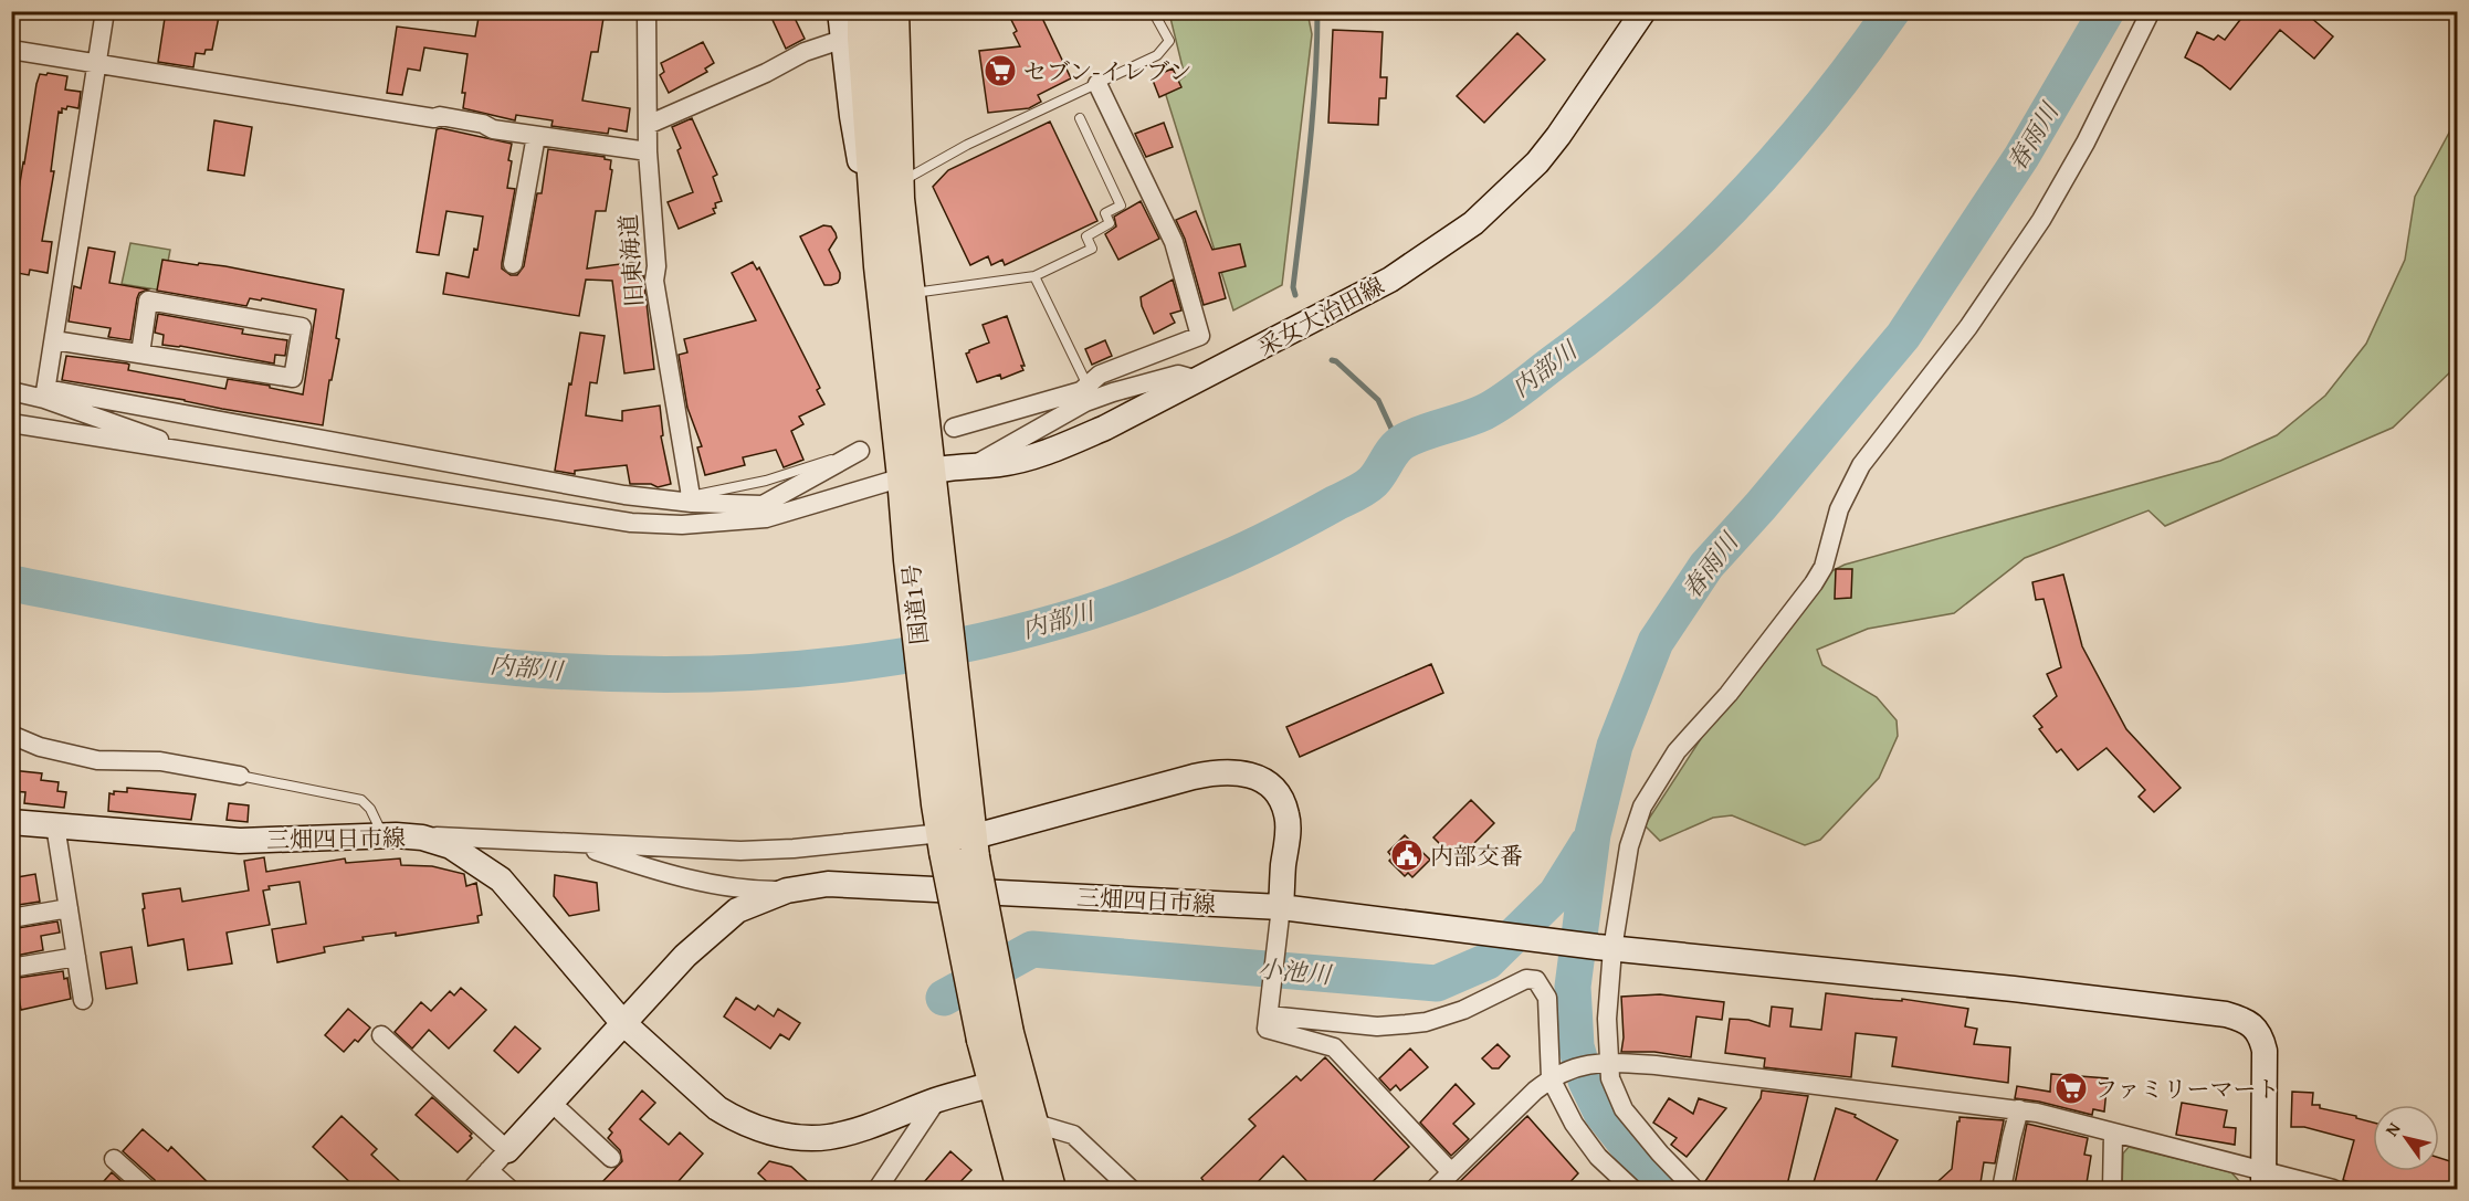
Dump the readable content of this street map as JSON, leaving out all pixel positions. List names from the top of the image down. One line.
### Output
{"streets":{"highway":["国道1号"],"main road":["采女大治田線","三畑四日市線"],"street":["旧東海道"]},"crossings":[["采女大治田線","国道1号"],["国道1号","三畑四日市線"]],"water":["春雨川","内部川","小池川"],"places":{"supermarket":["セブン-イレブン","ファミリーマート"],"public building":["内部交番"]},"north":"top left"}
